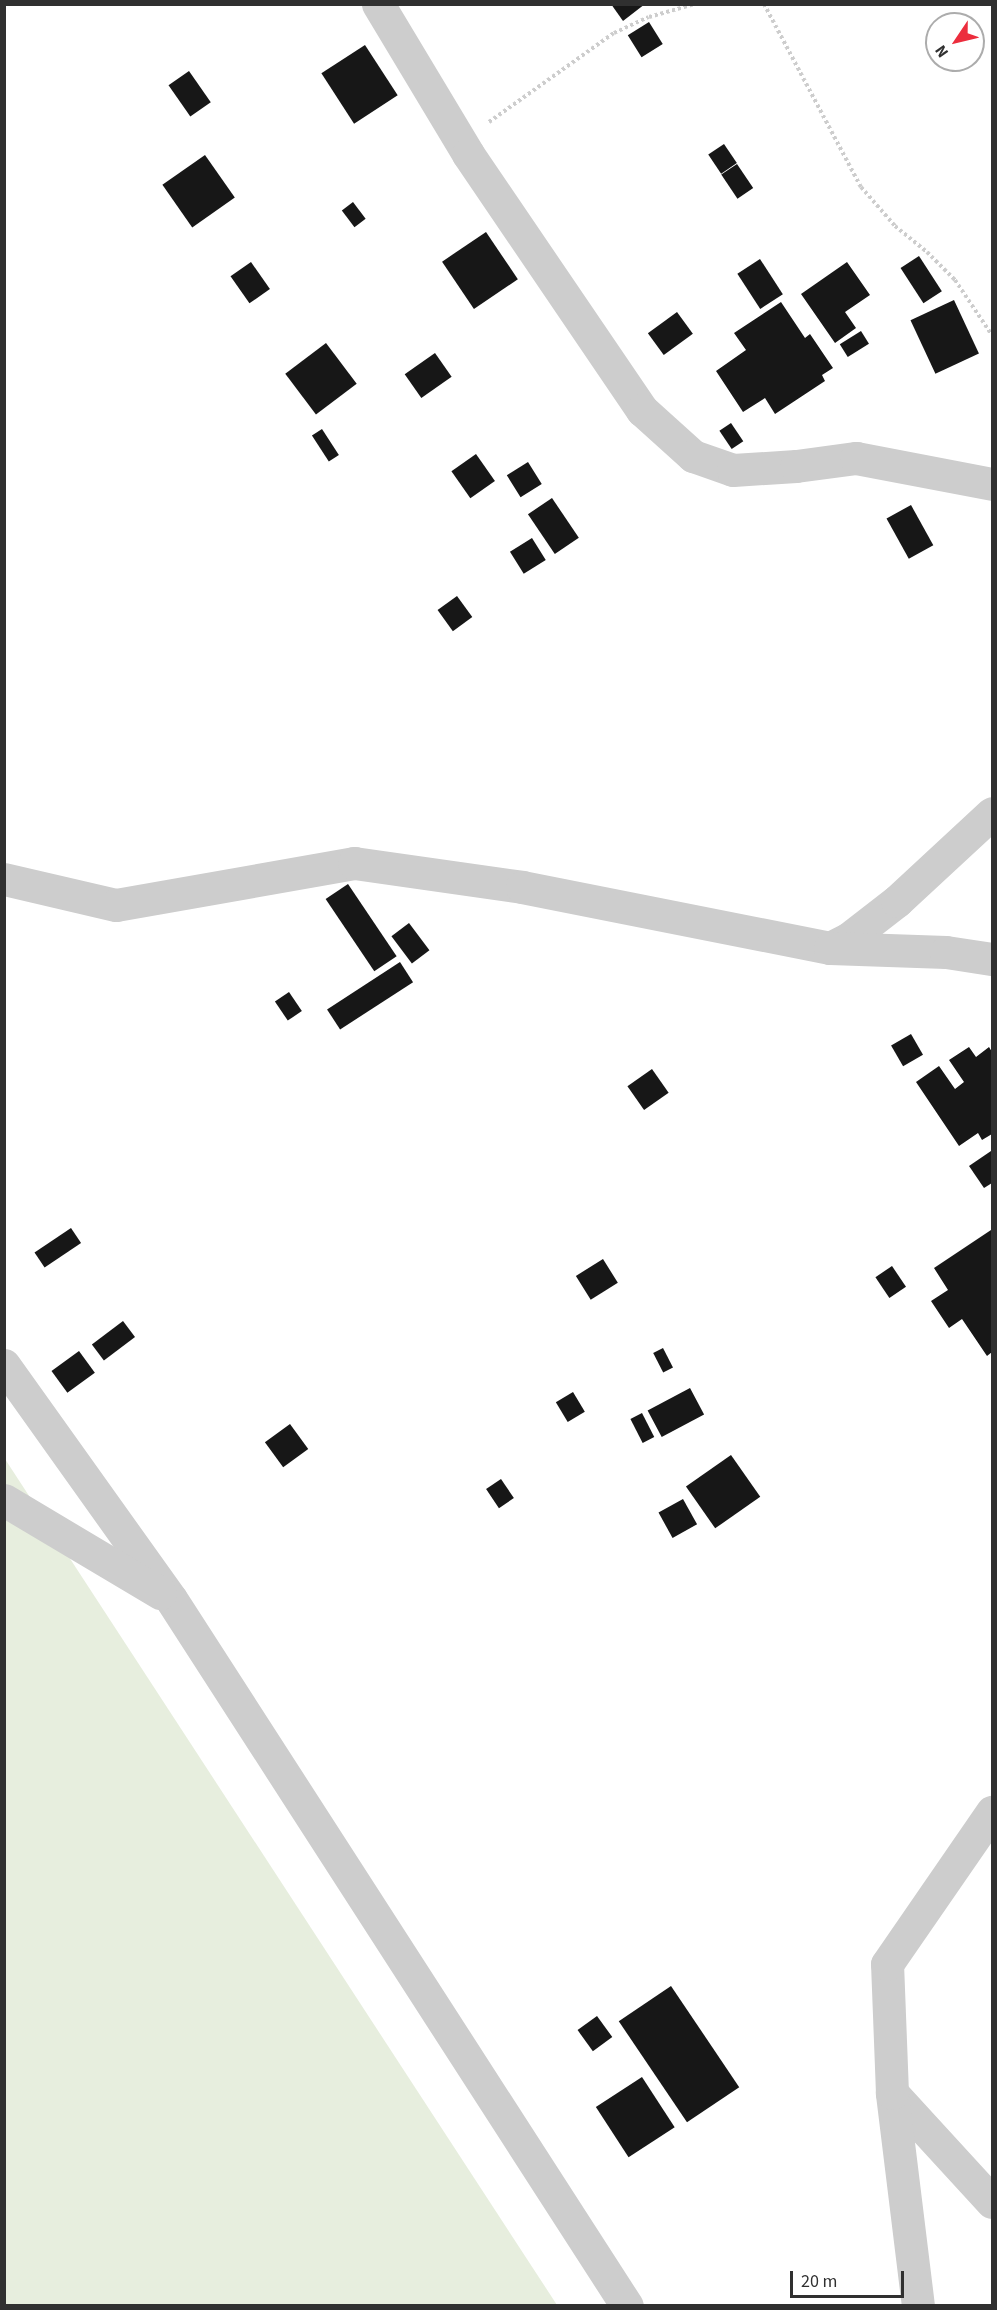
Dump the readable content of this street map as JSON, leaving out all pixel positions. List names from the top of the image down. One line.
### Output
{"scale_bar":"20 m","north":"bottom left"}
